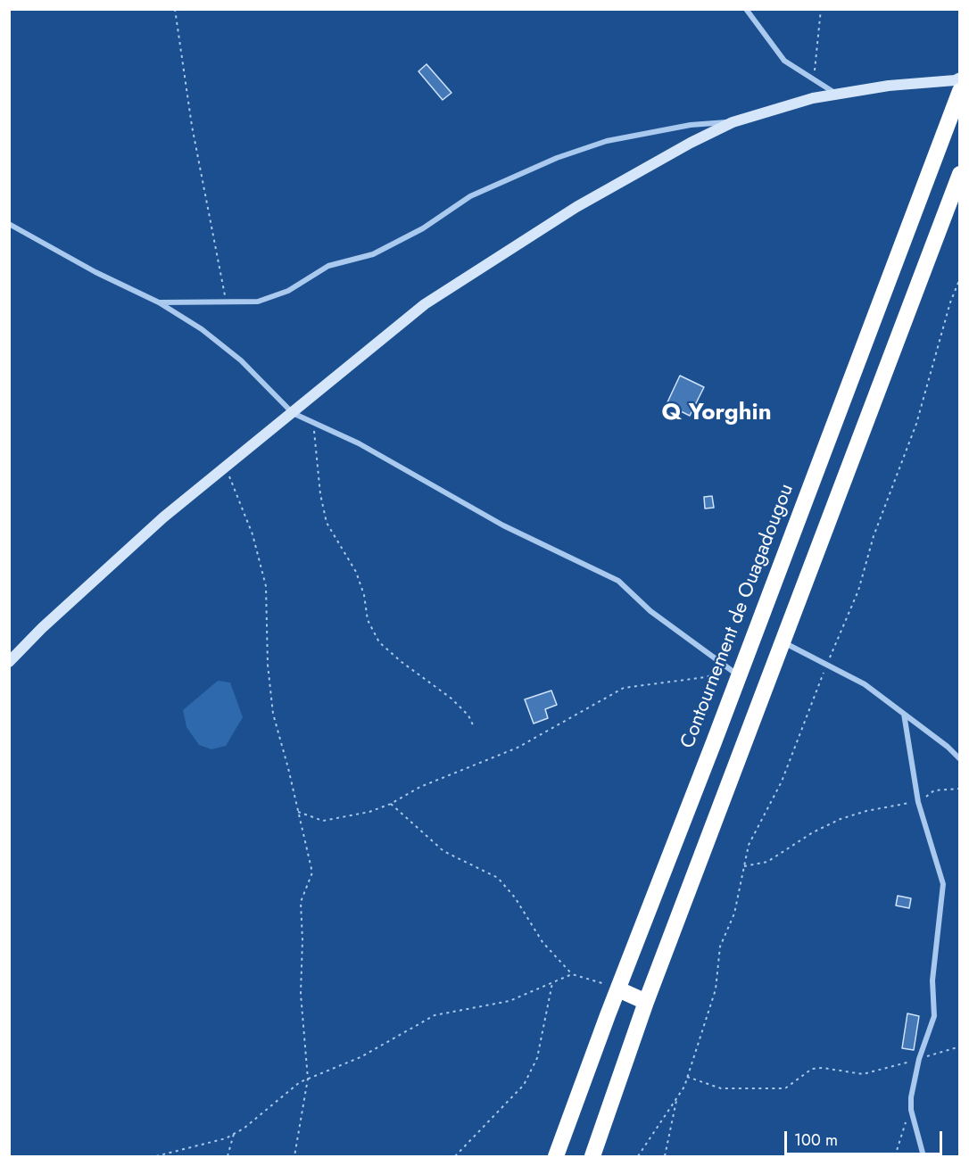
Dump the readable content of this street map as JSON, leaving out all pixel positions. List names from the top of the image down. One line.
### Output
{"streets":{"highway":["Contournement de Ouagadougou"]},"districts":["Q Yorghin"],"scale_bar":"100 m"}
